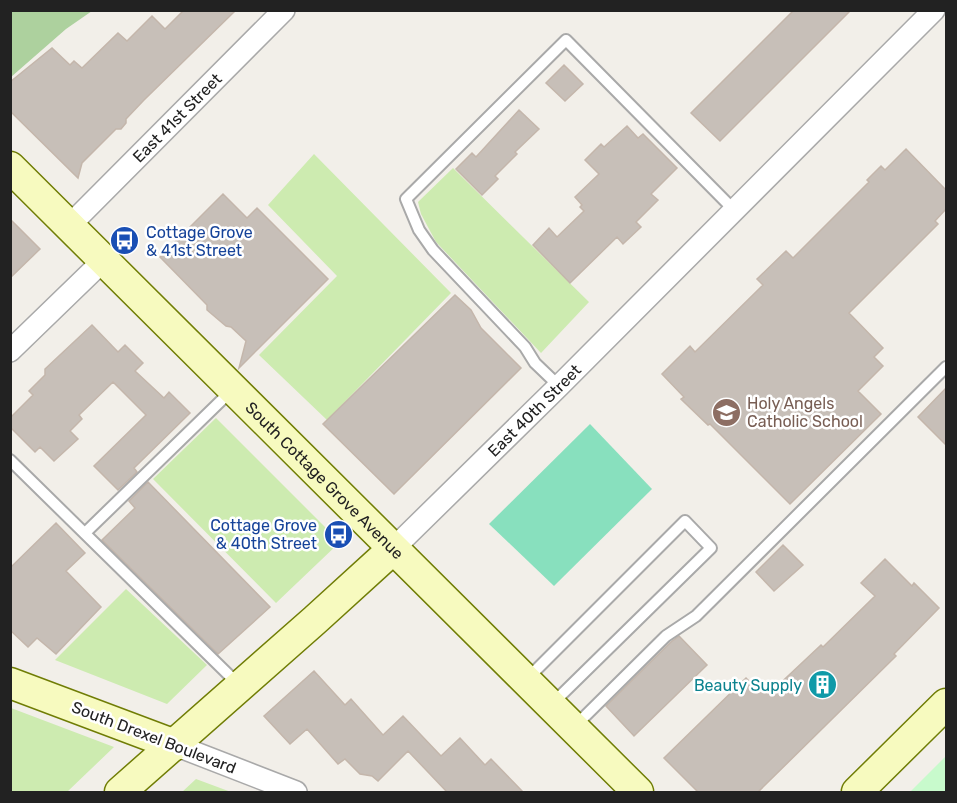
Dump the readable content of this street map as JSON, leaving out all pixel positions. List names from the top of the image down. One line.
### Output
{"streets":{"main road":["East 40th Street","South Cottage Grove Avenue","South Drexel Boulevard"],"street":["East 41st Street"]},"crossings":[["East 41st Street","South Cottage Grove Avenue"],["East 40th Street","South Cottage Grove Avenue"],["East 40th Street","South Drexel Boulevard"]],"places":{"bus stop":["Cottage Grove & 41st Street","Cottage Grove & 40th Street"],"school or university":["Holy Angels Catholic School"],"building":["Beauty Supply"]}}
